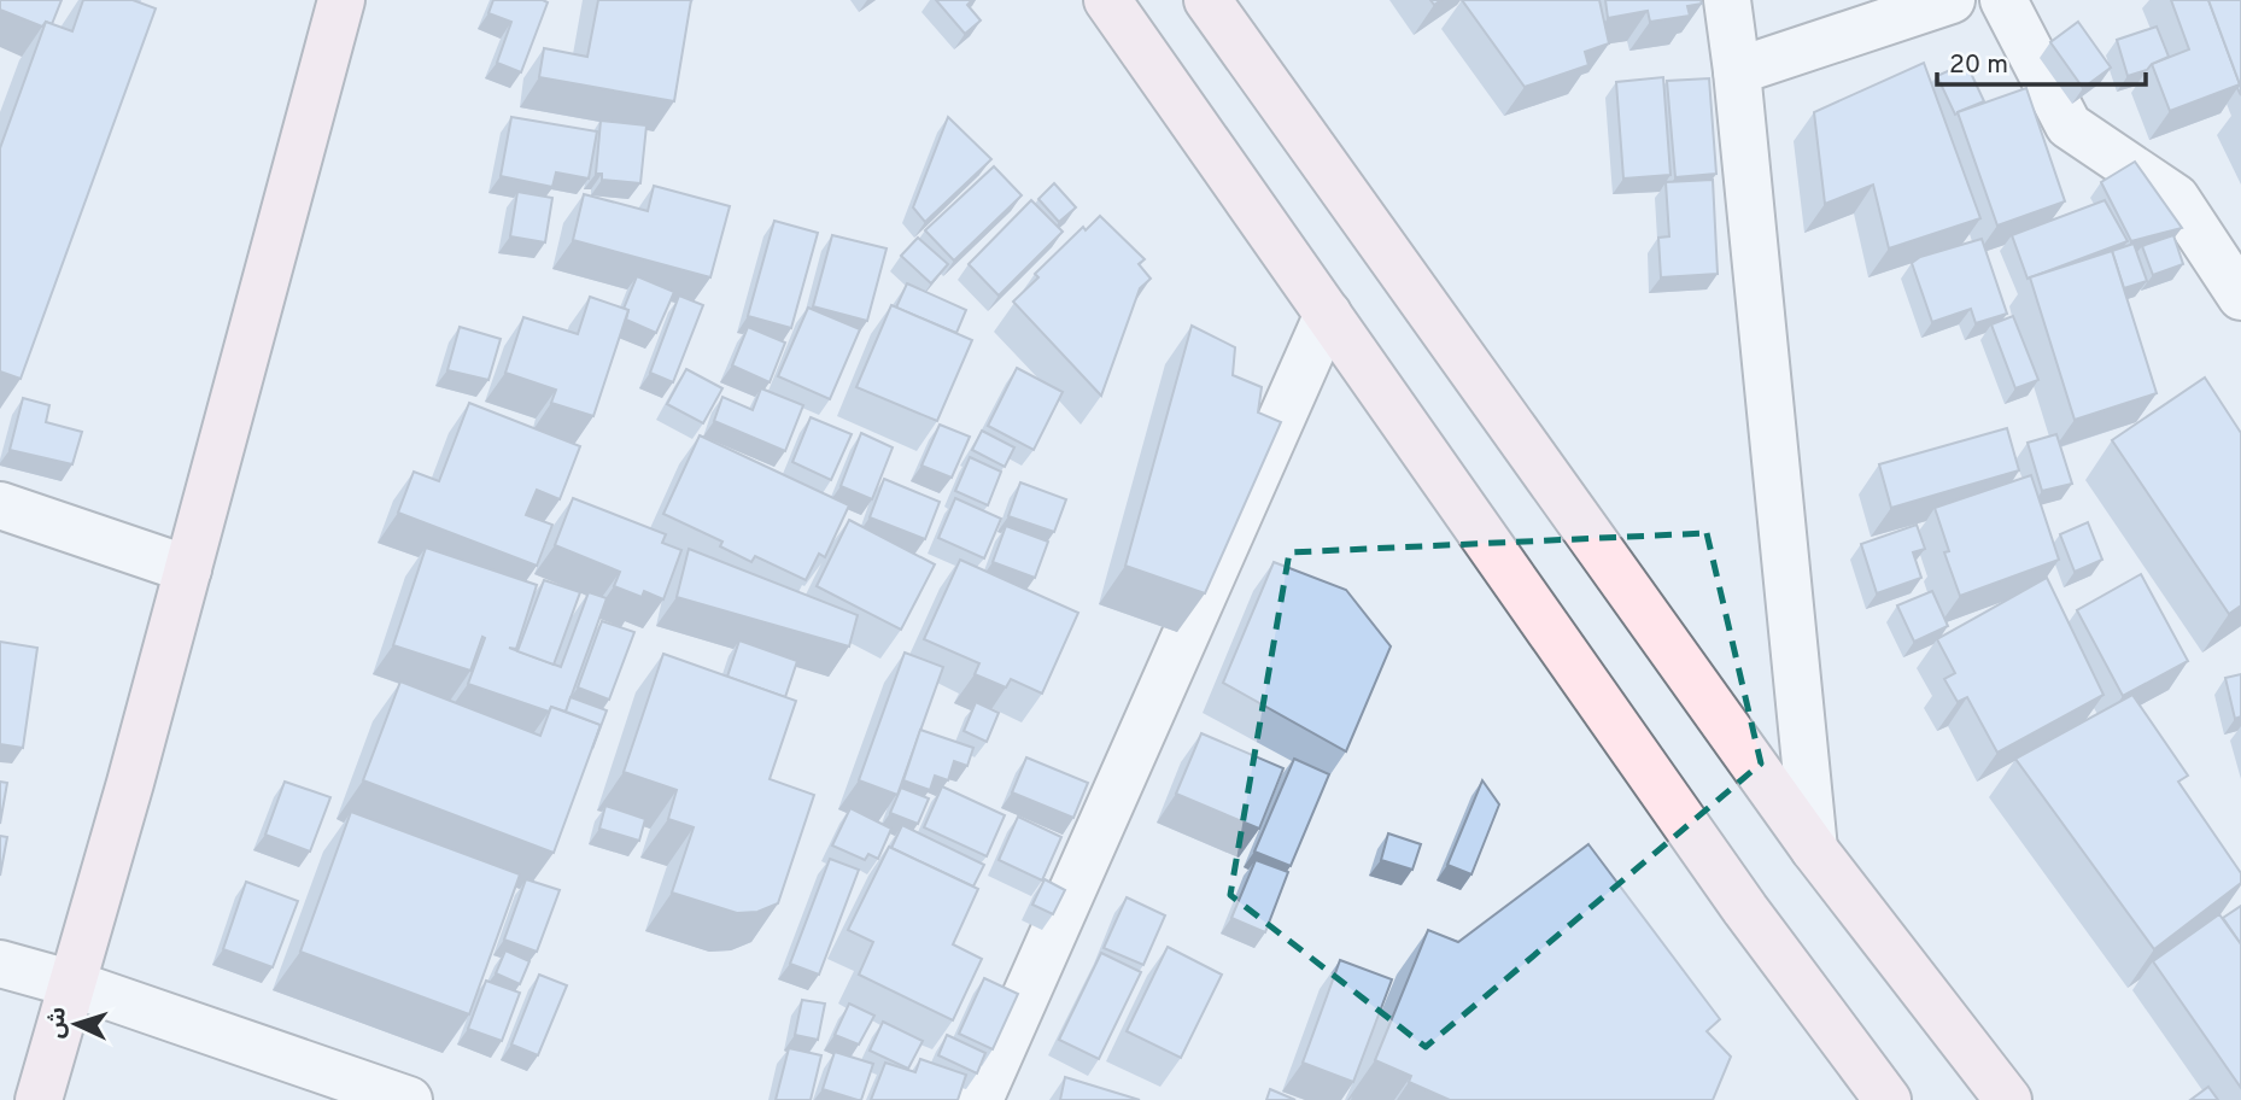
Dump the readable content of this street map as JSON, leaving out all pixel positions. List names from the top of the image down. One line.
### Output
{"scale_bar":"20 m","north":"left"}
